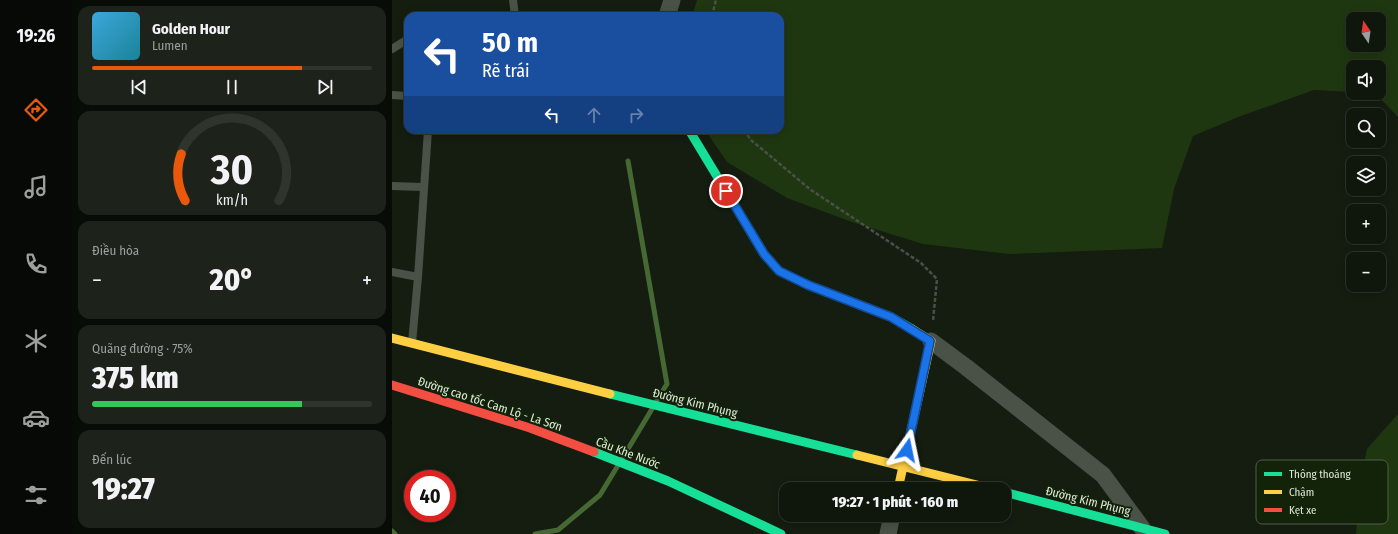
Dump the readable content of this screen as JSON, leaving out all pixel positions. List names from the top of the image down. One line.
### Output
{"streets":{"main road":["Đường Kim Phụng","Đường cao tốc Cam Lộ - La Sơn","Cầu Khe Nước"]},"crossings":[["Đường cao tốc Cam Lộ - La Sơn","Cầu Khe Nước"]],"legend":["Thông thoáng","Chậm","Kẹt xe"],"north":"top","page":{"tabs":"19:26","song":["Golden Hour","Lumen"],"map_buttons":["+","−"],"turn":["50 m","Rẽ trái"],"tile":["Điều hòa",["Quãng đường · 75%","375 km"],["Đến lúc","19:27"]],"heat":["−","20°","+"],"limit":"40","trip":"19:27 · 1 phút · 160 m","gauge":["30","km/h"]}}
